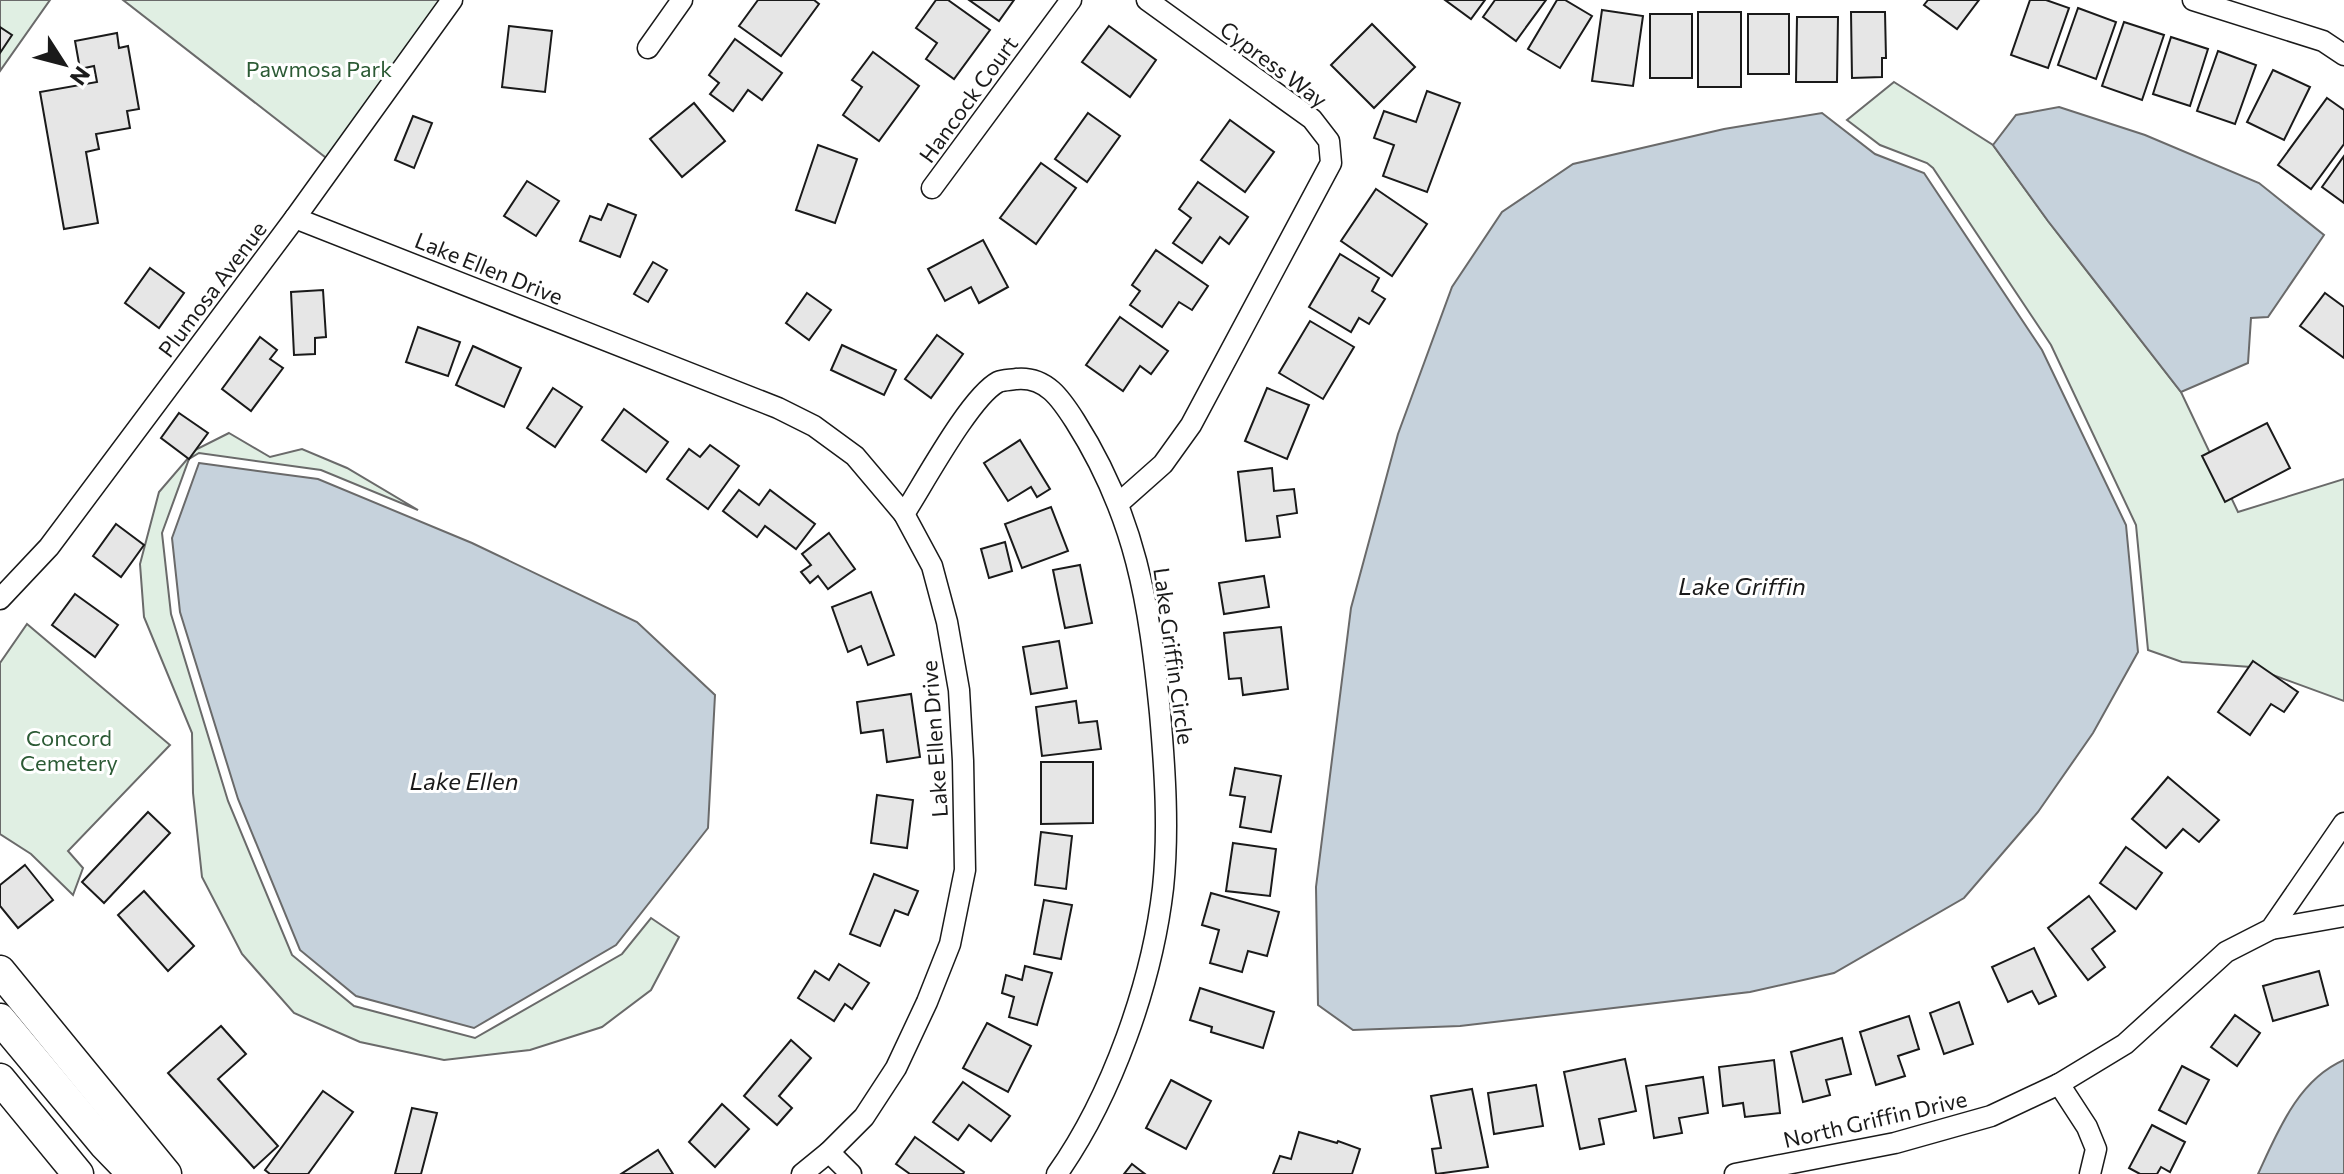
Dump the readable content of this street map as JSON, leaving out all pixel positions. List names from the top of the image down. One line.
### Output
{"streets":{"street":["Cypress Way","Hancock Court","Lake Ellen Drive","Plumosa Avenue","Lake Griffin Circle","North Griffin Drive"]},"crossings":[["Cypress Way","Lake Griffin Circle"],["Lake Ellen Drive","Plumosa Avenue"],["Lake Ellen Drive","Lake Griffin Circle"]],"water":["Lake Griffin","Lake Ellen"],"parks":["Pawmosa Park","Concord Cemetery"],"north":"bottom right"}
